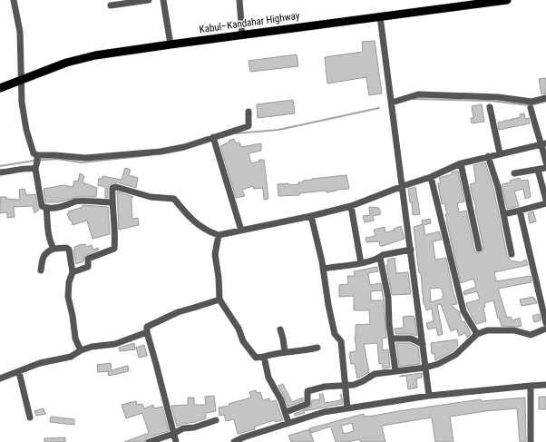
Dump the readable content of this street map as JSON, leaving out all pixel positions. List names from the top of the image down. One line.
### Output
{"streets":{"main road":["Kabul–Kandahar Highway"]}}
